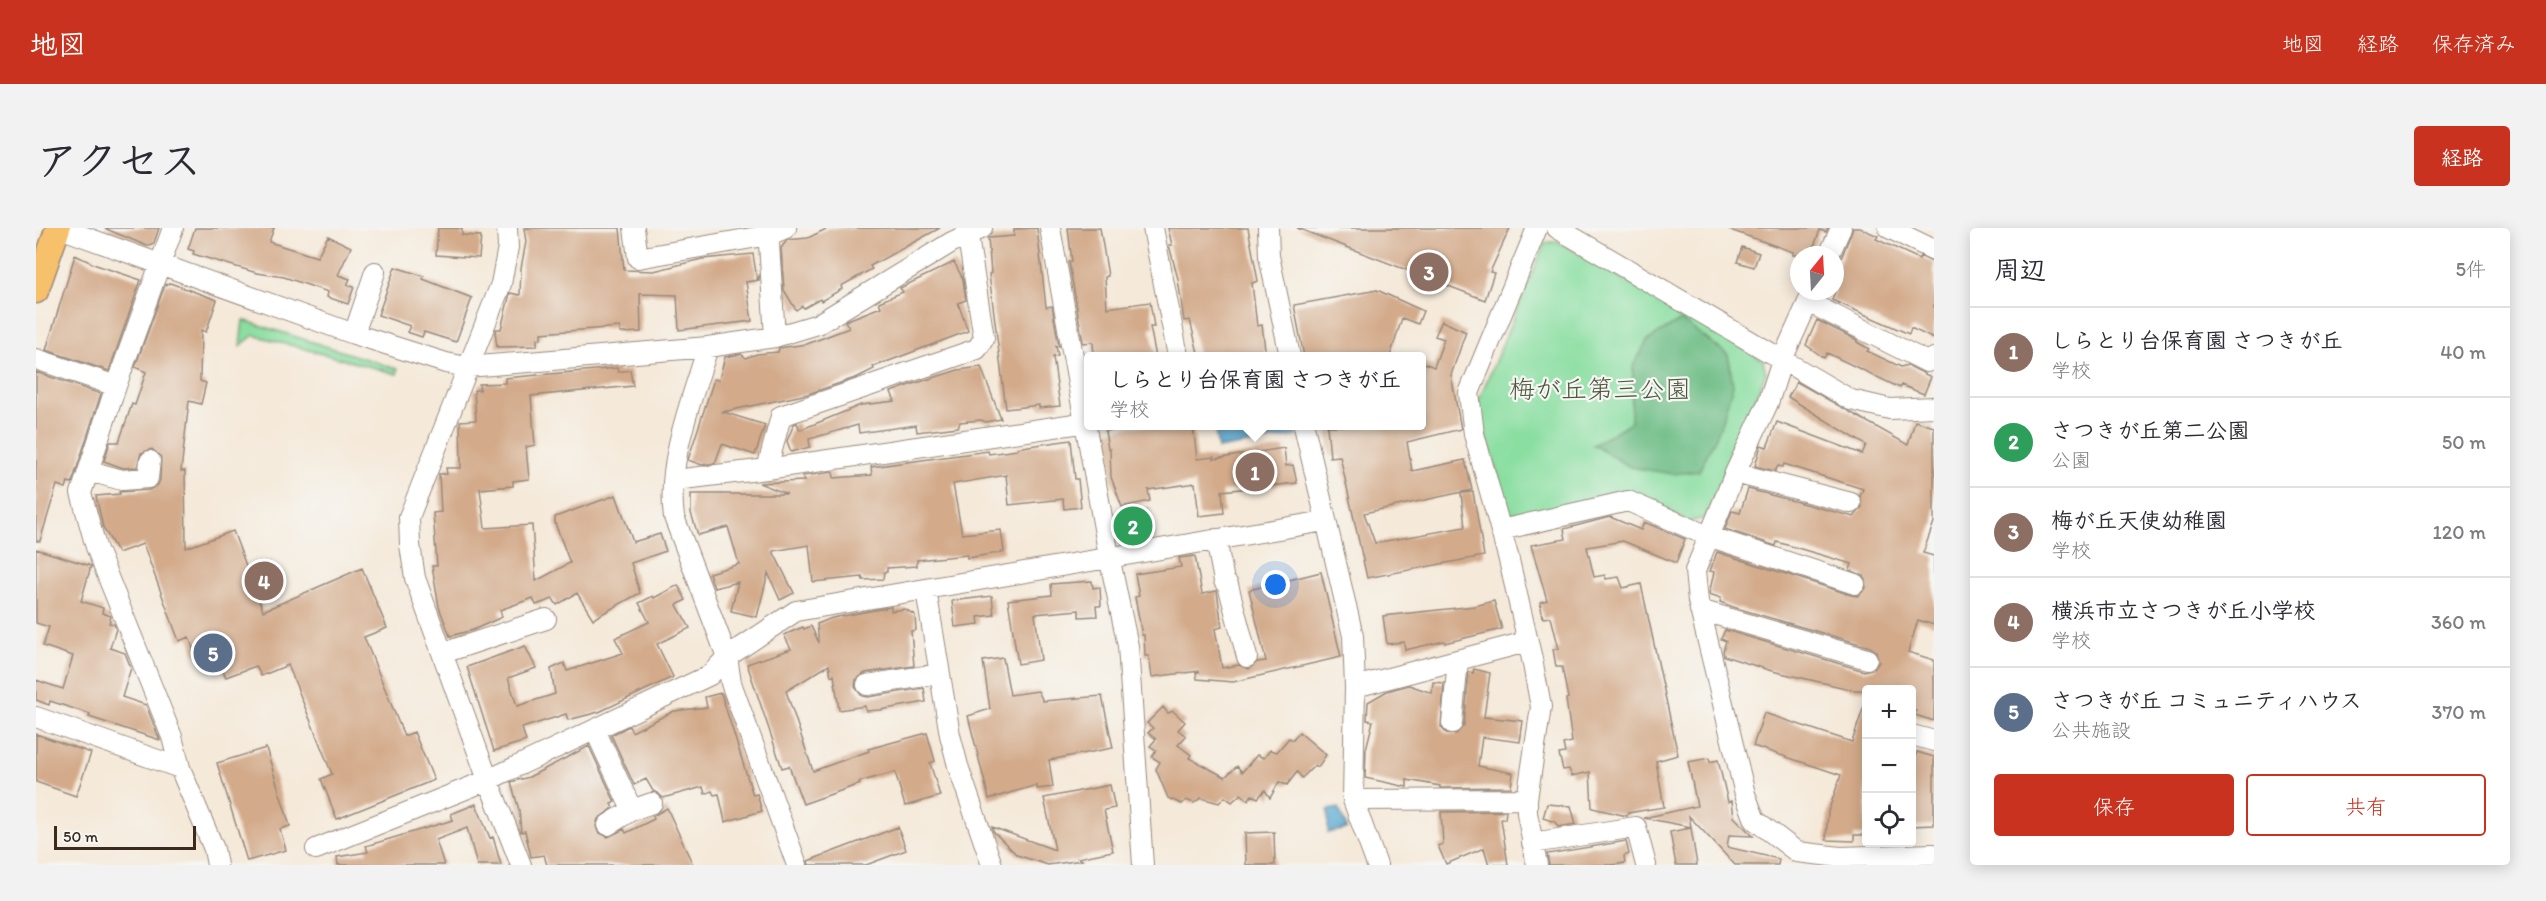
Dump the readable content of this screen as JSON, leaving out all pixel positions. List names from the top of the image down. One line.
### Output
{"parks":["梅が丘第三公園"],"scale_bar":"50 m","north":"top","page":{"header":"地図","nav":["地図","経路","保存済み"],"title":"アクセス","buttons":["経路",["保存","共有"]],"heading":["周辺","5件"],"pins":["3","1","2","4","5"],"list":[{"mark":"1","name":"しらとり台保育園 さつきが丘","note":"学校","value":"40 m"},{"mark":"2","name":"さつきが丘第二公園","note":"公園","value":"50 m"},{"mark":"3","name":"梅が丘天使幼稚園","note":"学校","value":"120 m"},{"mark":"4","name":"横浜市立さつきが丘小学校","note":"学校","value":"360 m"},{"mark":"5","name":"さつきが丘 コミュニティハウス","note":"公共施設","value":"370 m"}],"popup":["しらとり台保育園 さつきが丘","学校"],"map_buttons":["+","−"],"scale":"50 m"}}
